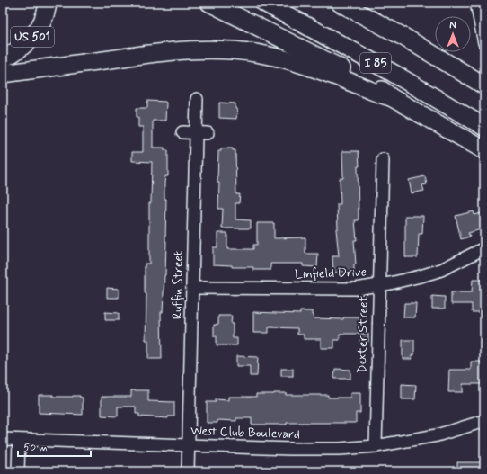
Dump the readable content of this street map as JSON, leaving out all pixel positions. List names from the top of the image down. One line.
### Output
{"streets":{"highway":["US 501","I 85"],"street":["Linfield Drive","Ruffin Street","Dexter Street","West Club Boulevard"]},"crossings":[["Linfield Drive","Ruffin Street"],["Linfield Drive","Dexter Street"],["Ruffin Street","West Club Boulevard"],["Dexter Street","West Club Boulevard"]],"scale_bar":"50 m","north":"top"}
